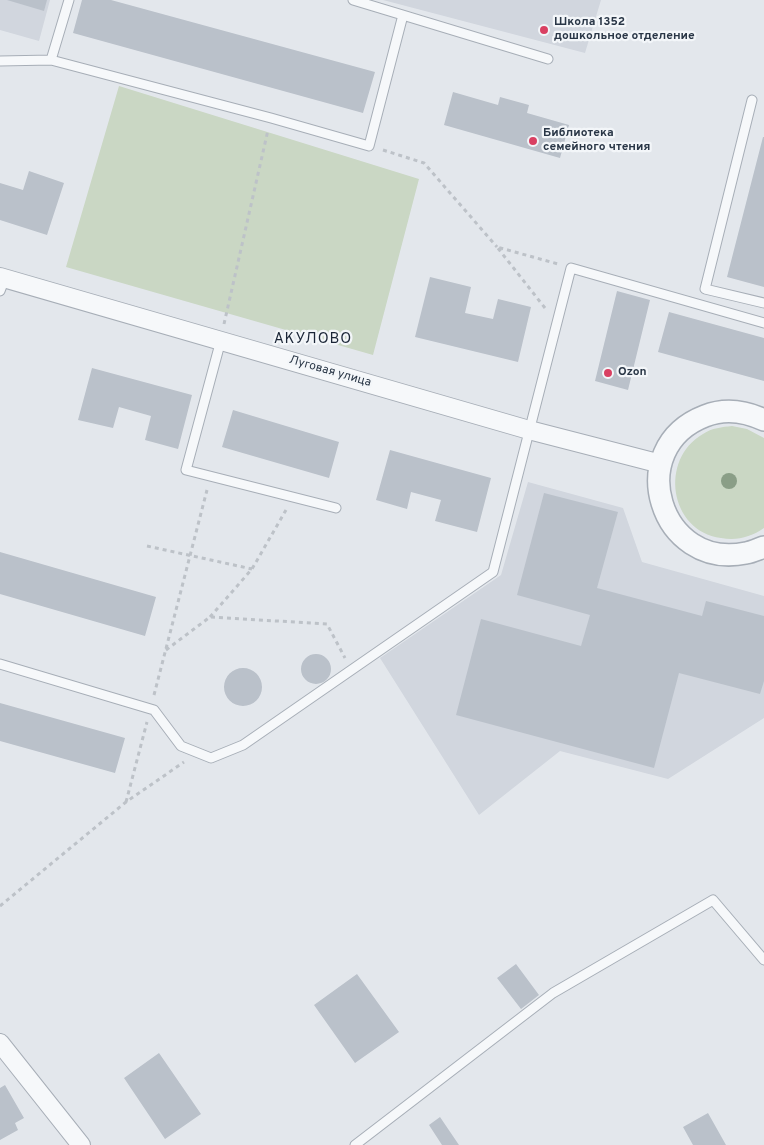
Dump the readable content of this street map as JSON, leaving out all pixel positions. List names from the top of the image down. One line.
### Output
{"streets":{"street":["Луговая улица"]},"districts":["АКУЛОВО"],"places":["Школа 1352 дошкольное отделение","Библиотека семейного чтения","Ozon"]}
